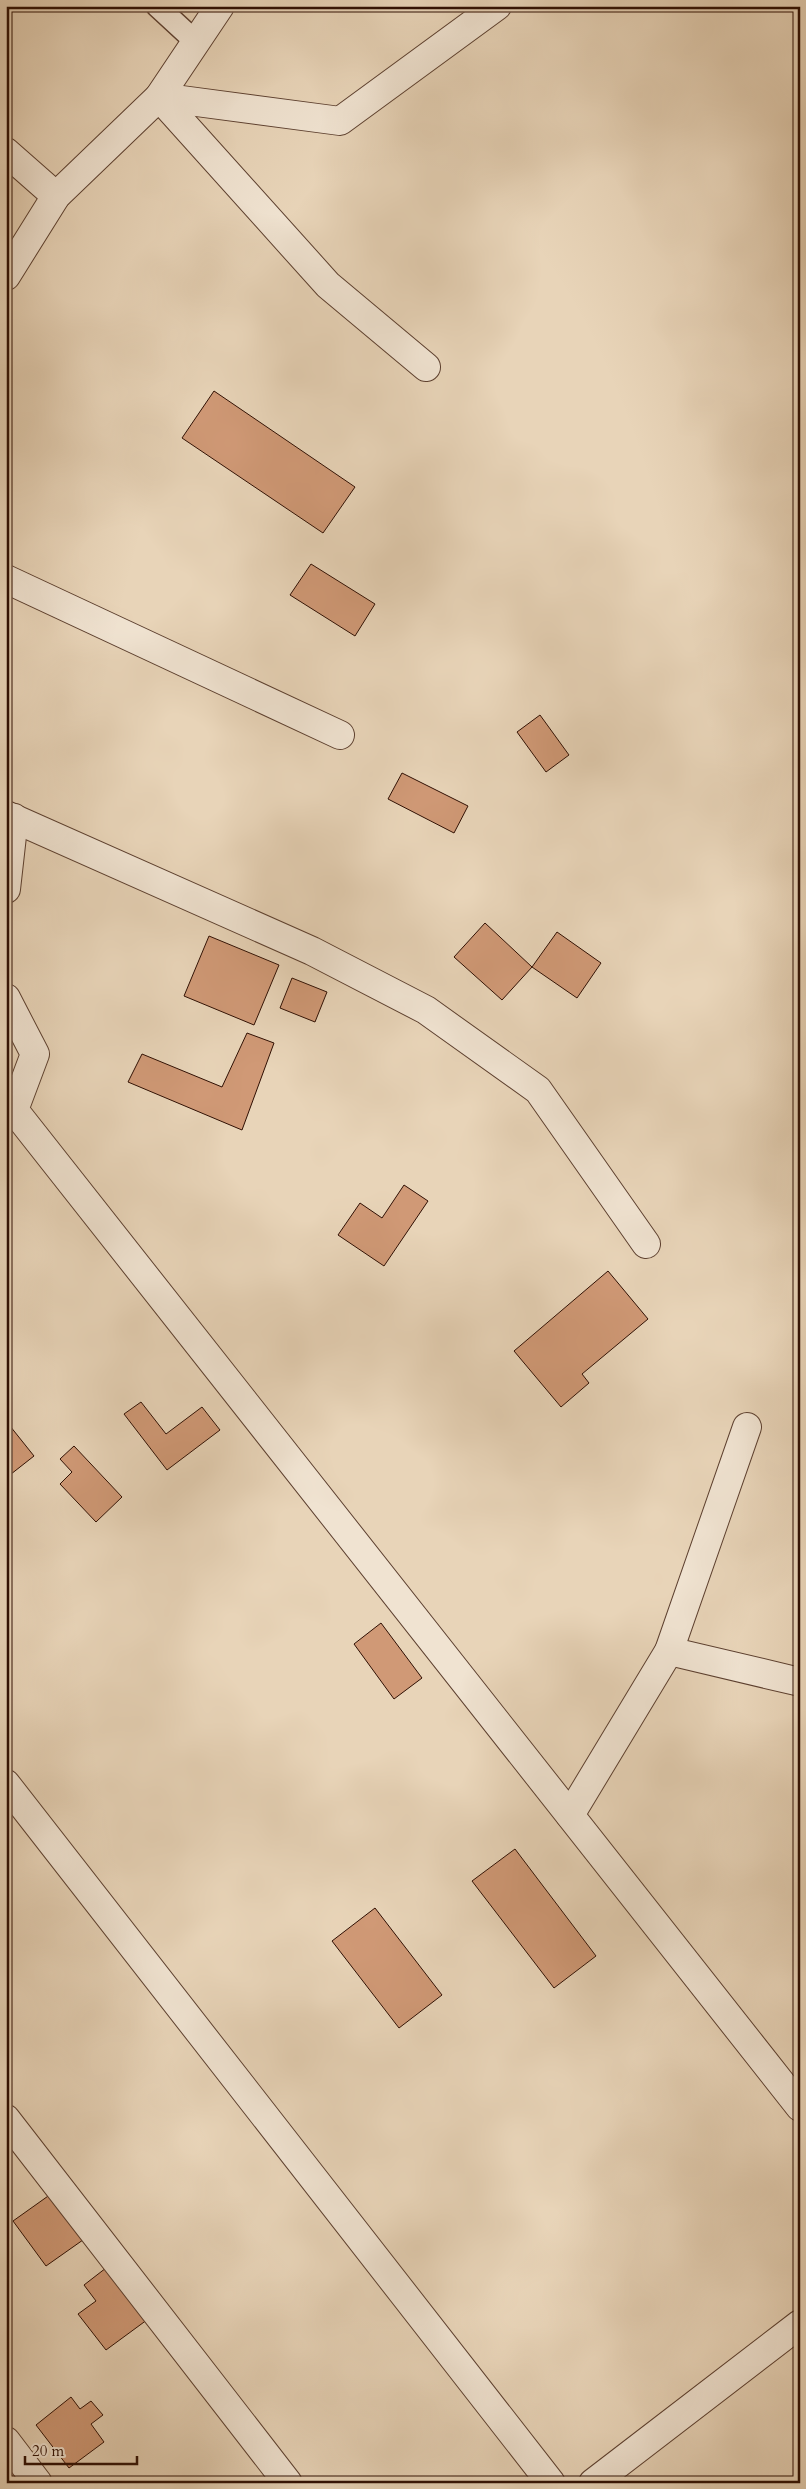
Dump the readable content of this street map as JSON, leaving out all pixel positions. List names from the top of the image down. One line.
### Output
{"scale_bar":"20 m"}
